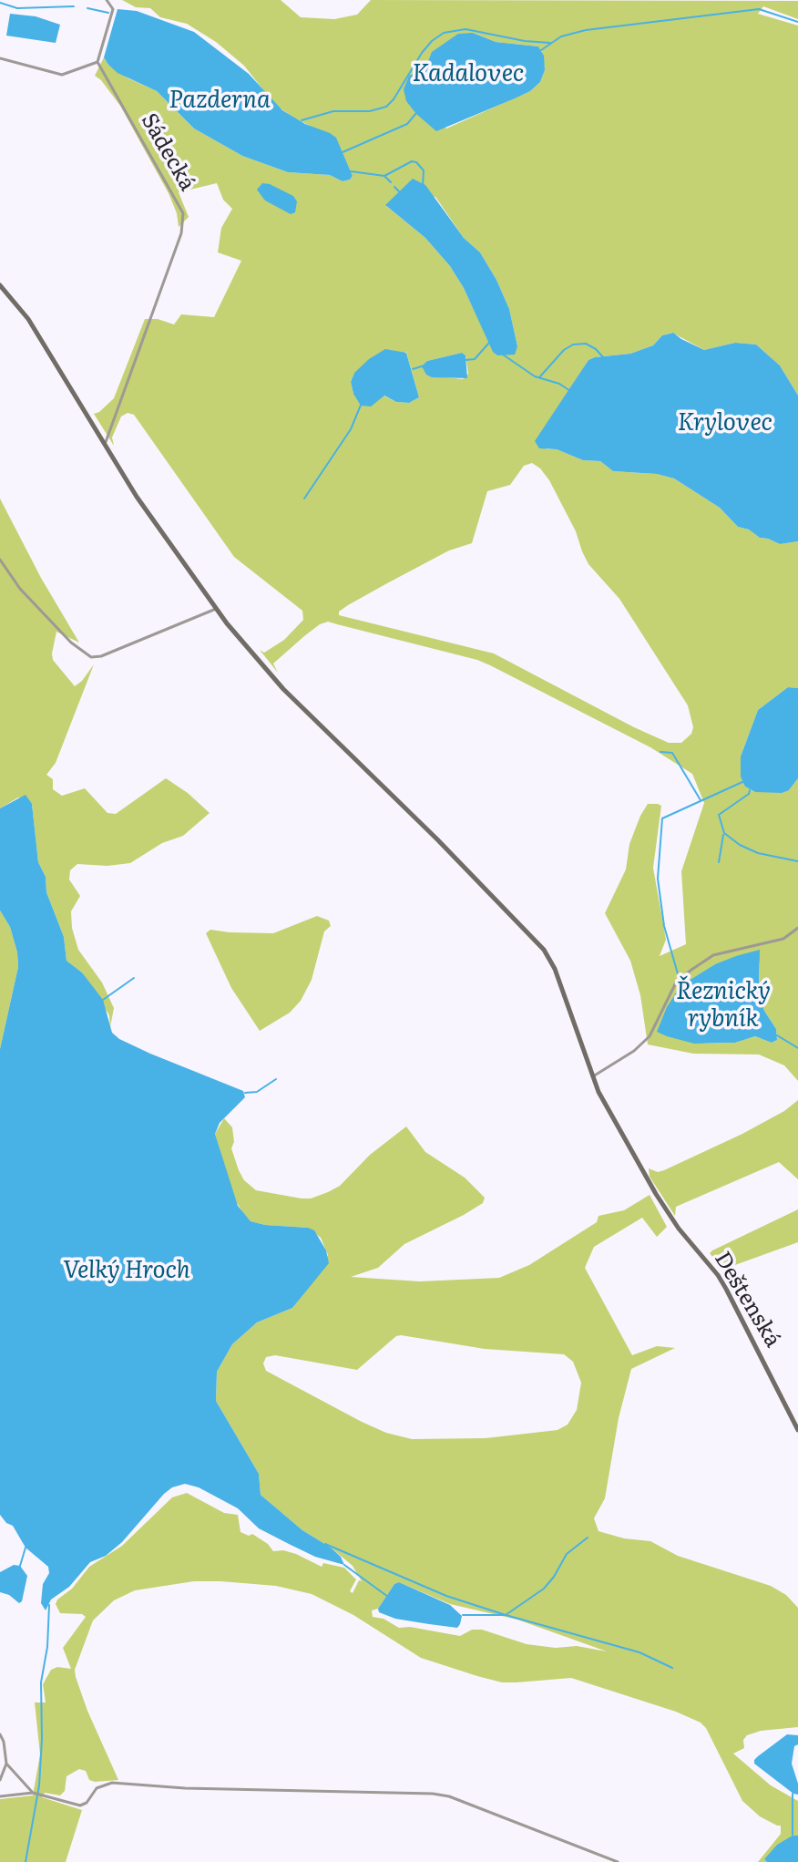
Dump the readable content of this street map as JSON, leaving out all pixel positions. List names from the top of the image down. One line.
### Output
{"streets":{"main road":["Deštenská"],"street":["Sádecká"]},"crossings":[["Sádecká","Deštenská"]],"water":["Kadalovec","Pazderna","Krylovec","Řeznický rybník","Velký Hroch"]}
